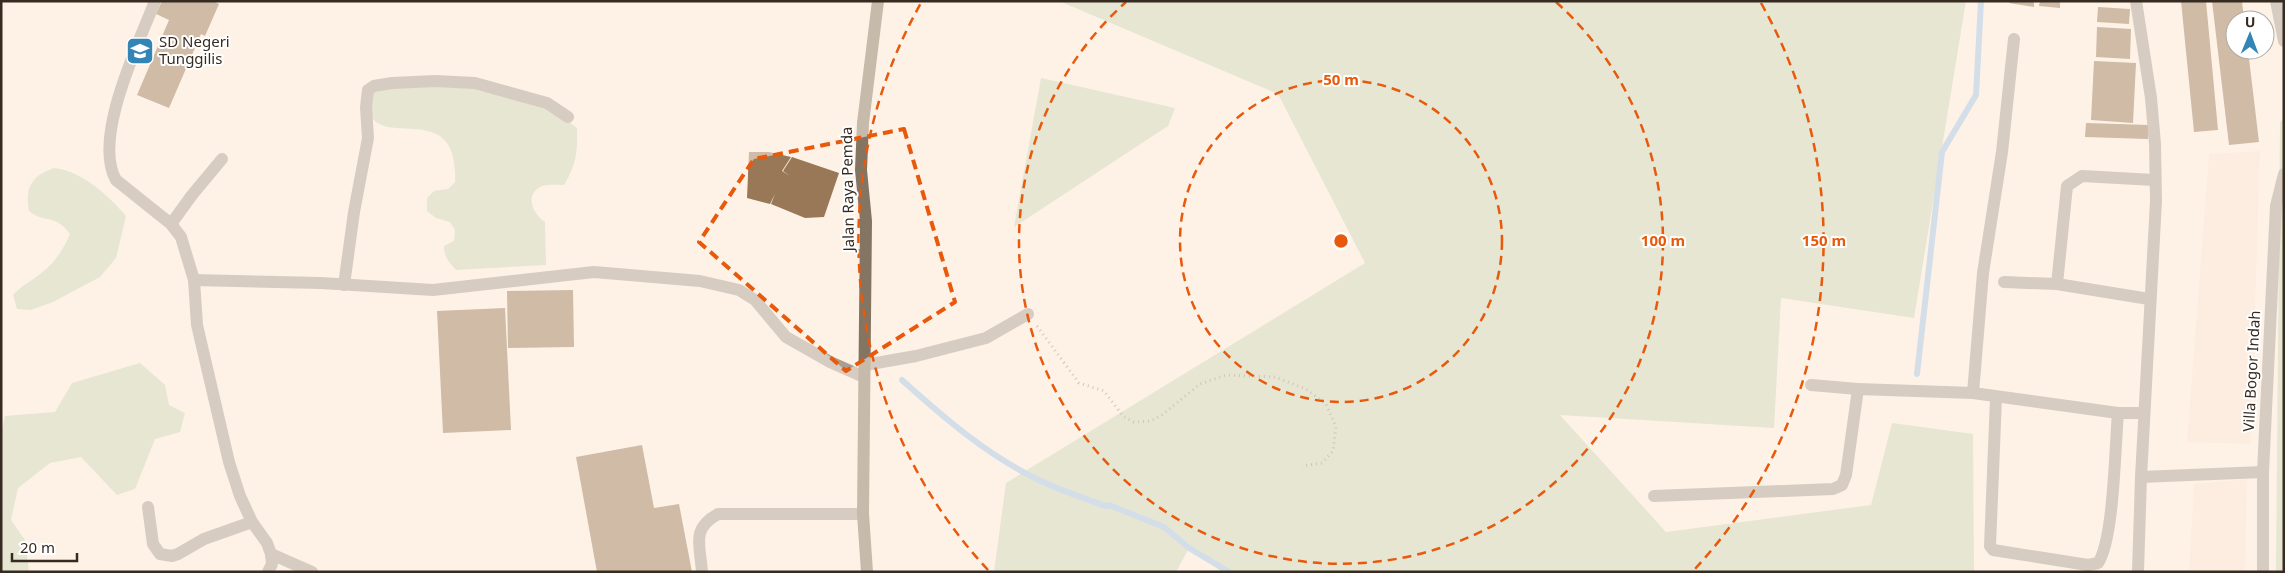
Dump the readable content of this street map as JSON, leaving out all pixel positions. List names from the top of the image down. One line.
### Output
{"streets":{"main road":["Jalan Raya Pemda"],"street":["Villa Bogor Indah"]},"places":{"school or university":["SD Negeri Tunggilis"]},"scale_bar":"20 m","north":"top","rings":["50 m","100 m","150 m"]}
